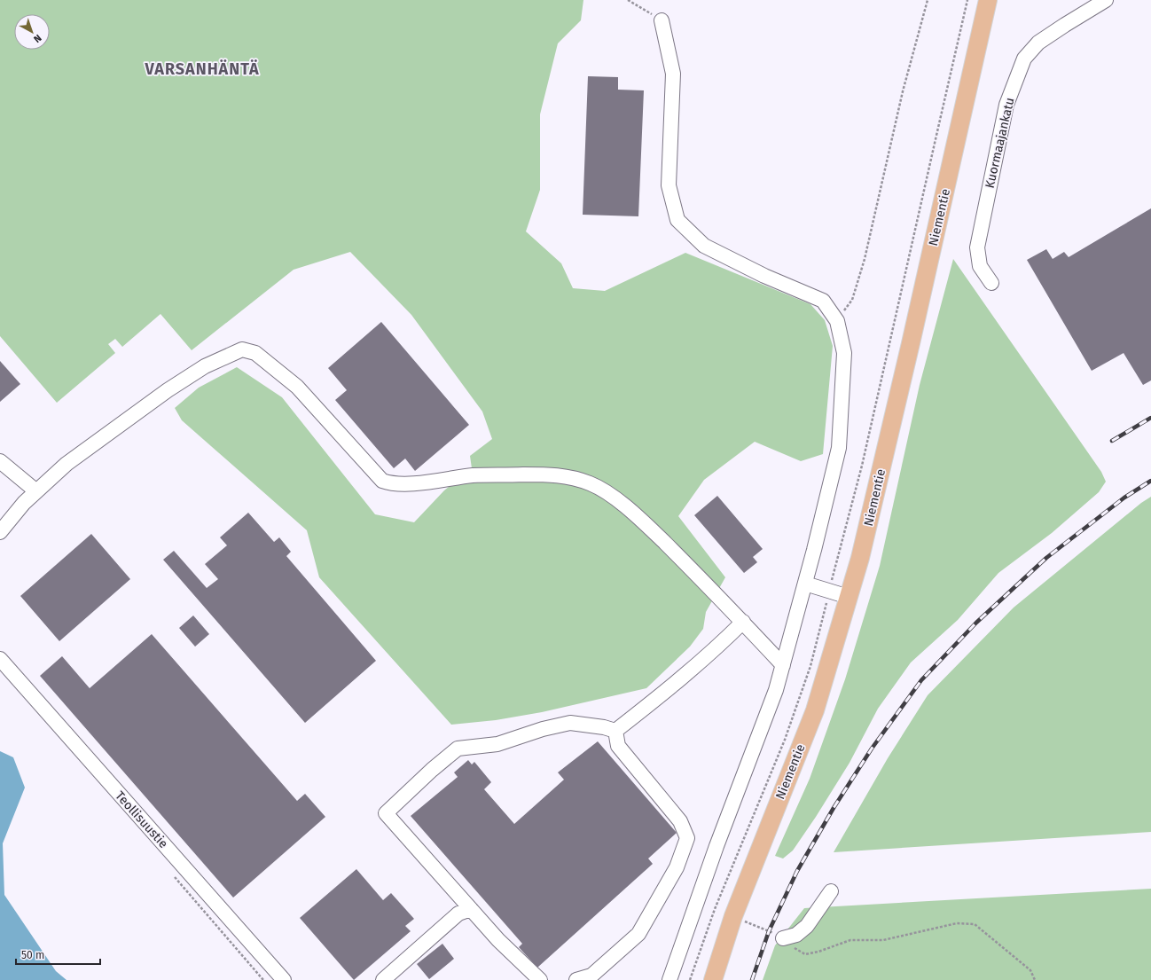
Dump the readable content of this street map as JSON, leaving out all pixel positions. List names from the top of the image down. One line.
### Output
{"streets":{"main road":["Niementie"],"street":["Kuormaajankatu","Teollisuustie"]},"districts":["VARSANHÄNTÄ"],"scale_bar":"50 m","north":"bottom right"}
